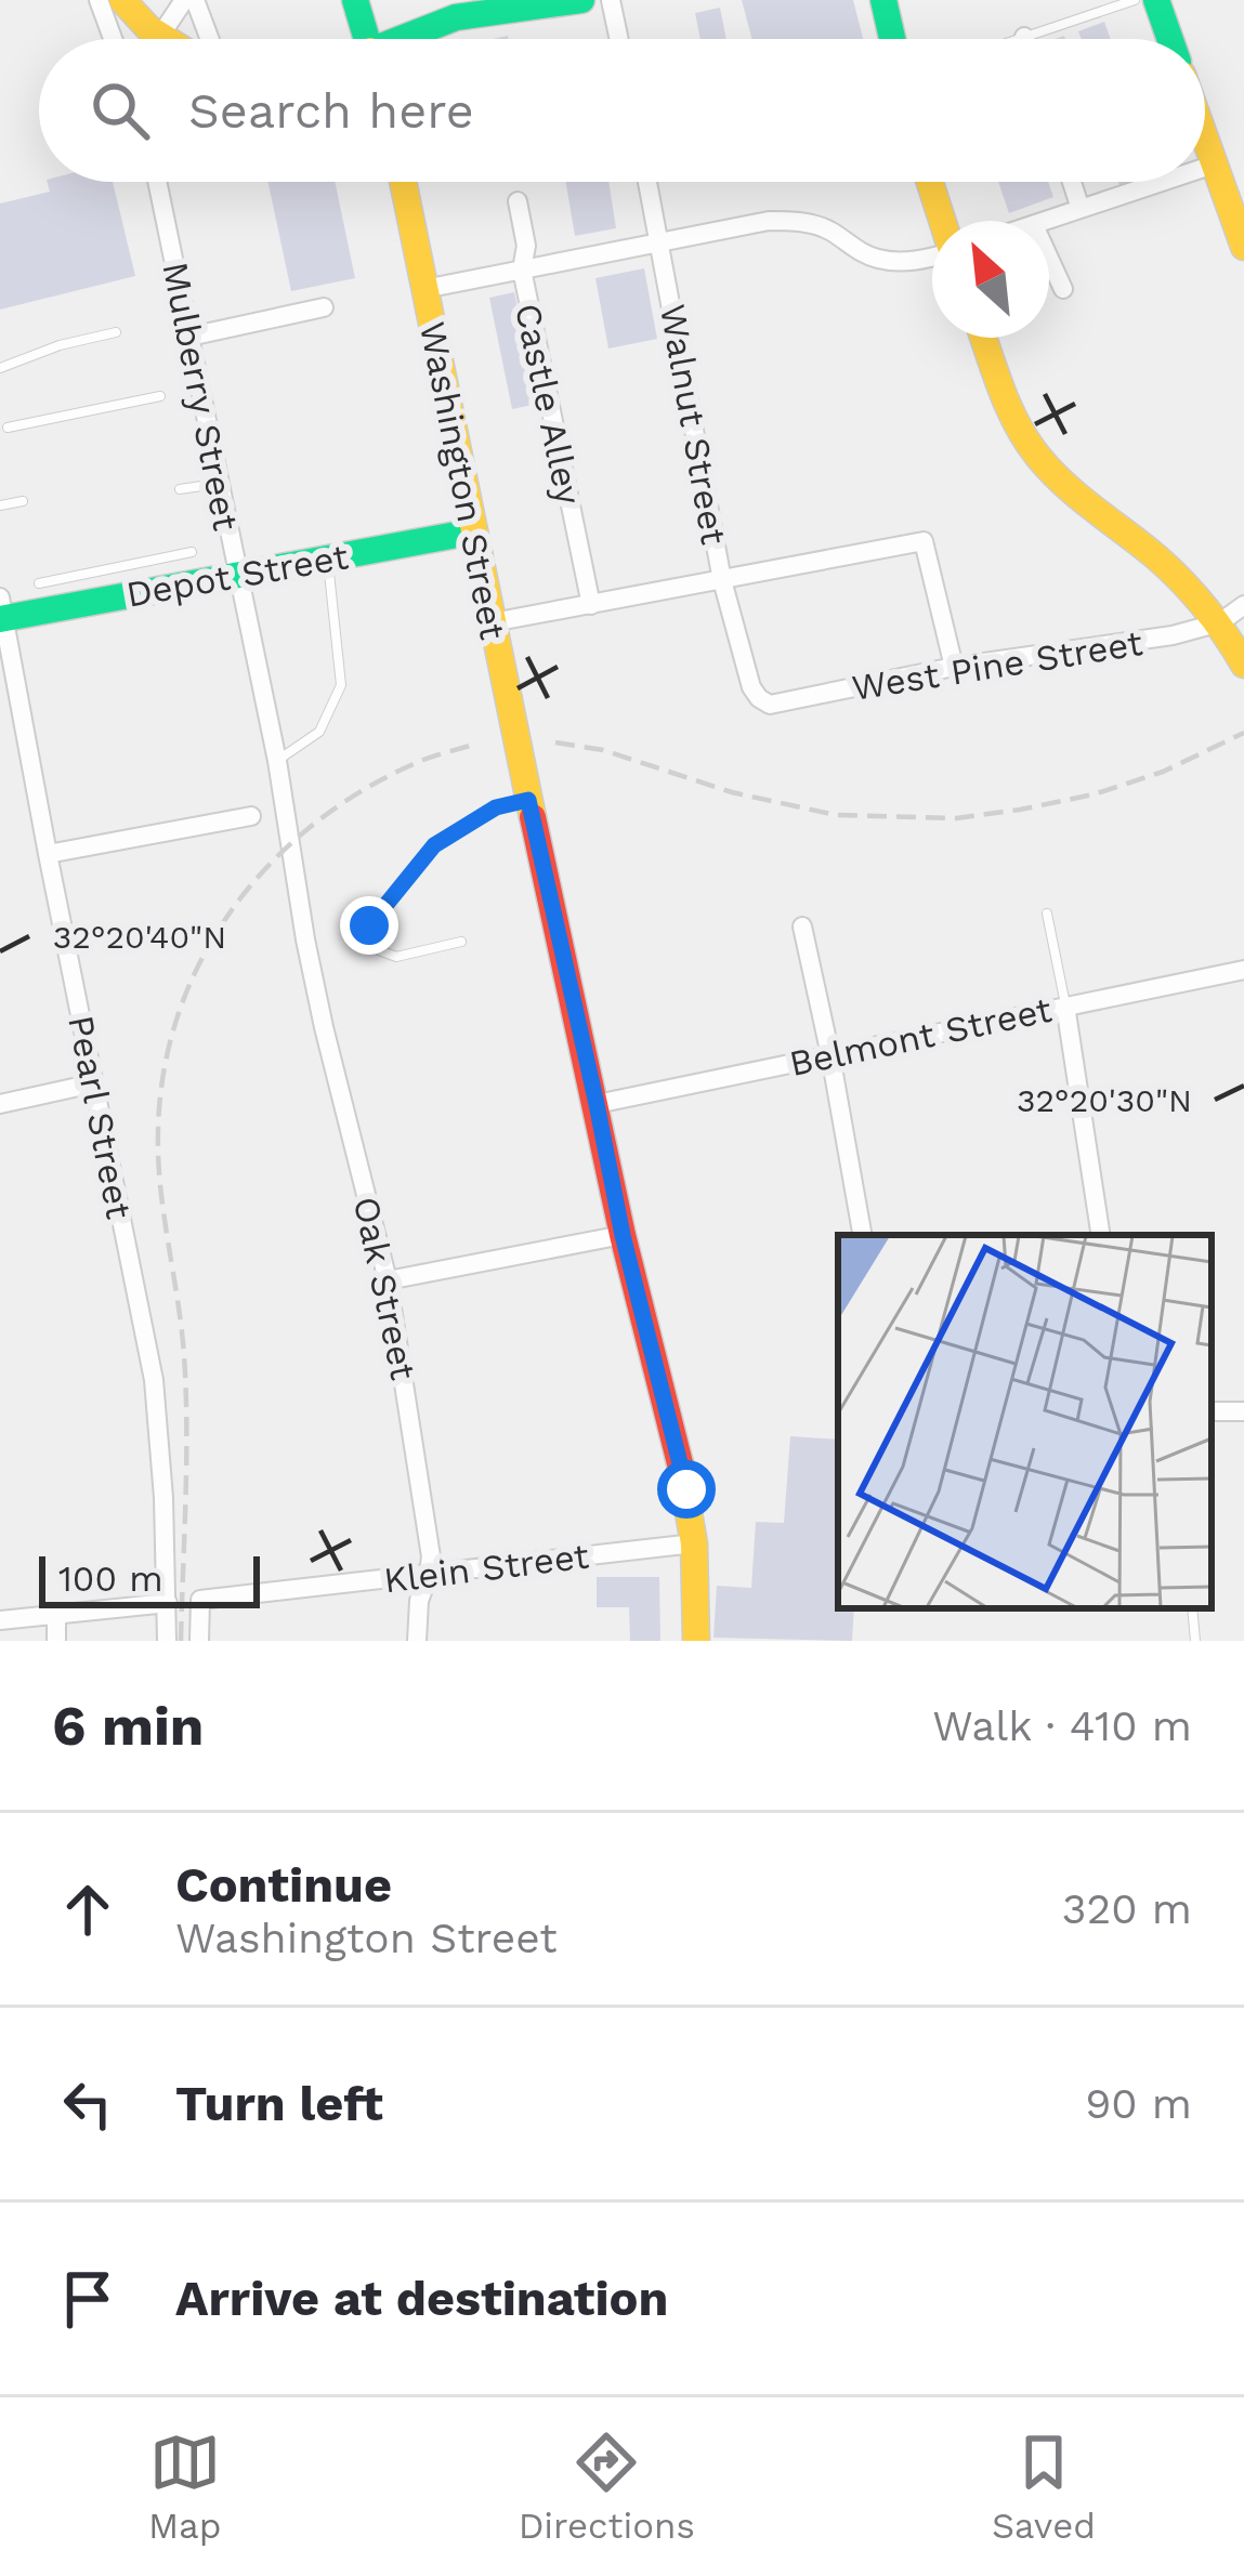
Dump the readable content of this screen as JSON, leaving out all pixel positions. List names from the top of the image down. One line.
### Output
{"streets":{"main road":["Washington Street","Depot Street"],"street":["Mulberry Street","Castle Alley","Walnut Street","West Pine Street","Belmont Street","Pearl Street","Oak Street","Klein Street"]},"crossings":[["Mulberry Street","Depot Street"],["Mulberry Street","Oak Street"],["Walnut Street","West Pine Street"],["Washington Street","Depot Street"],["Washington Street","Belmont Street"],["Washington Street","Klein Street"],["Depot Street","Pearl Street"],["Oak Street","Klein Street"]],"scale_bar":"100 m","north":"top left","page":{"search":"Search here","scale":"100 m","heading":["6 min","Walk · 410 m"],"list":[["Continue","Washington Street","320 m"],["Turn left","90 m"],"Arrive at destination"],"nav":["Map","Directions","Saved"]},"coordinates":["32°20'40\"N","32°20'30\"N"]}
